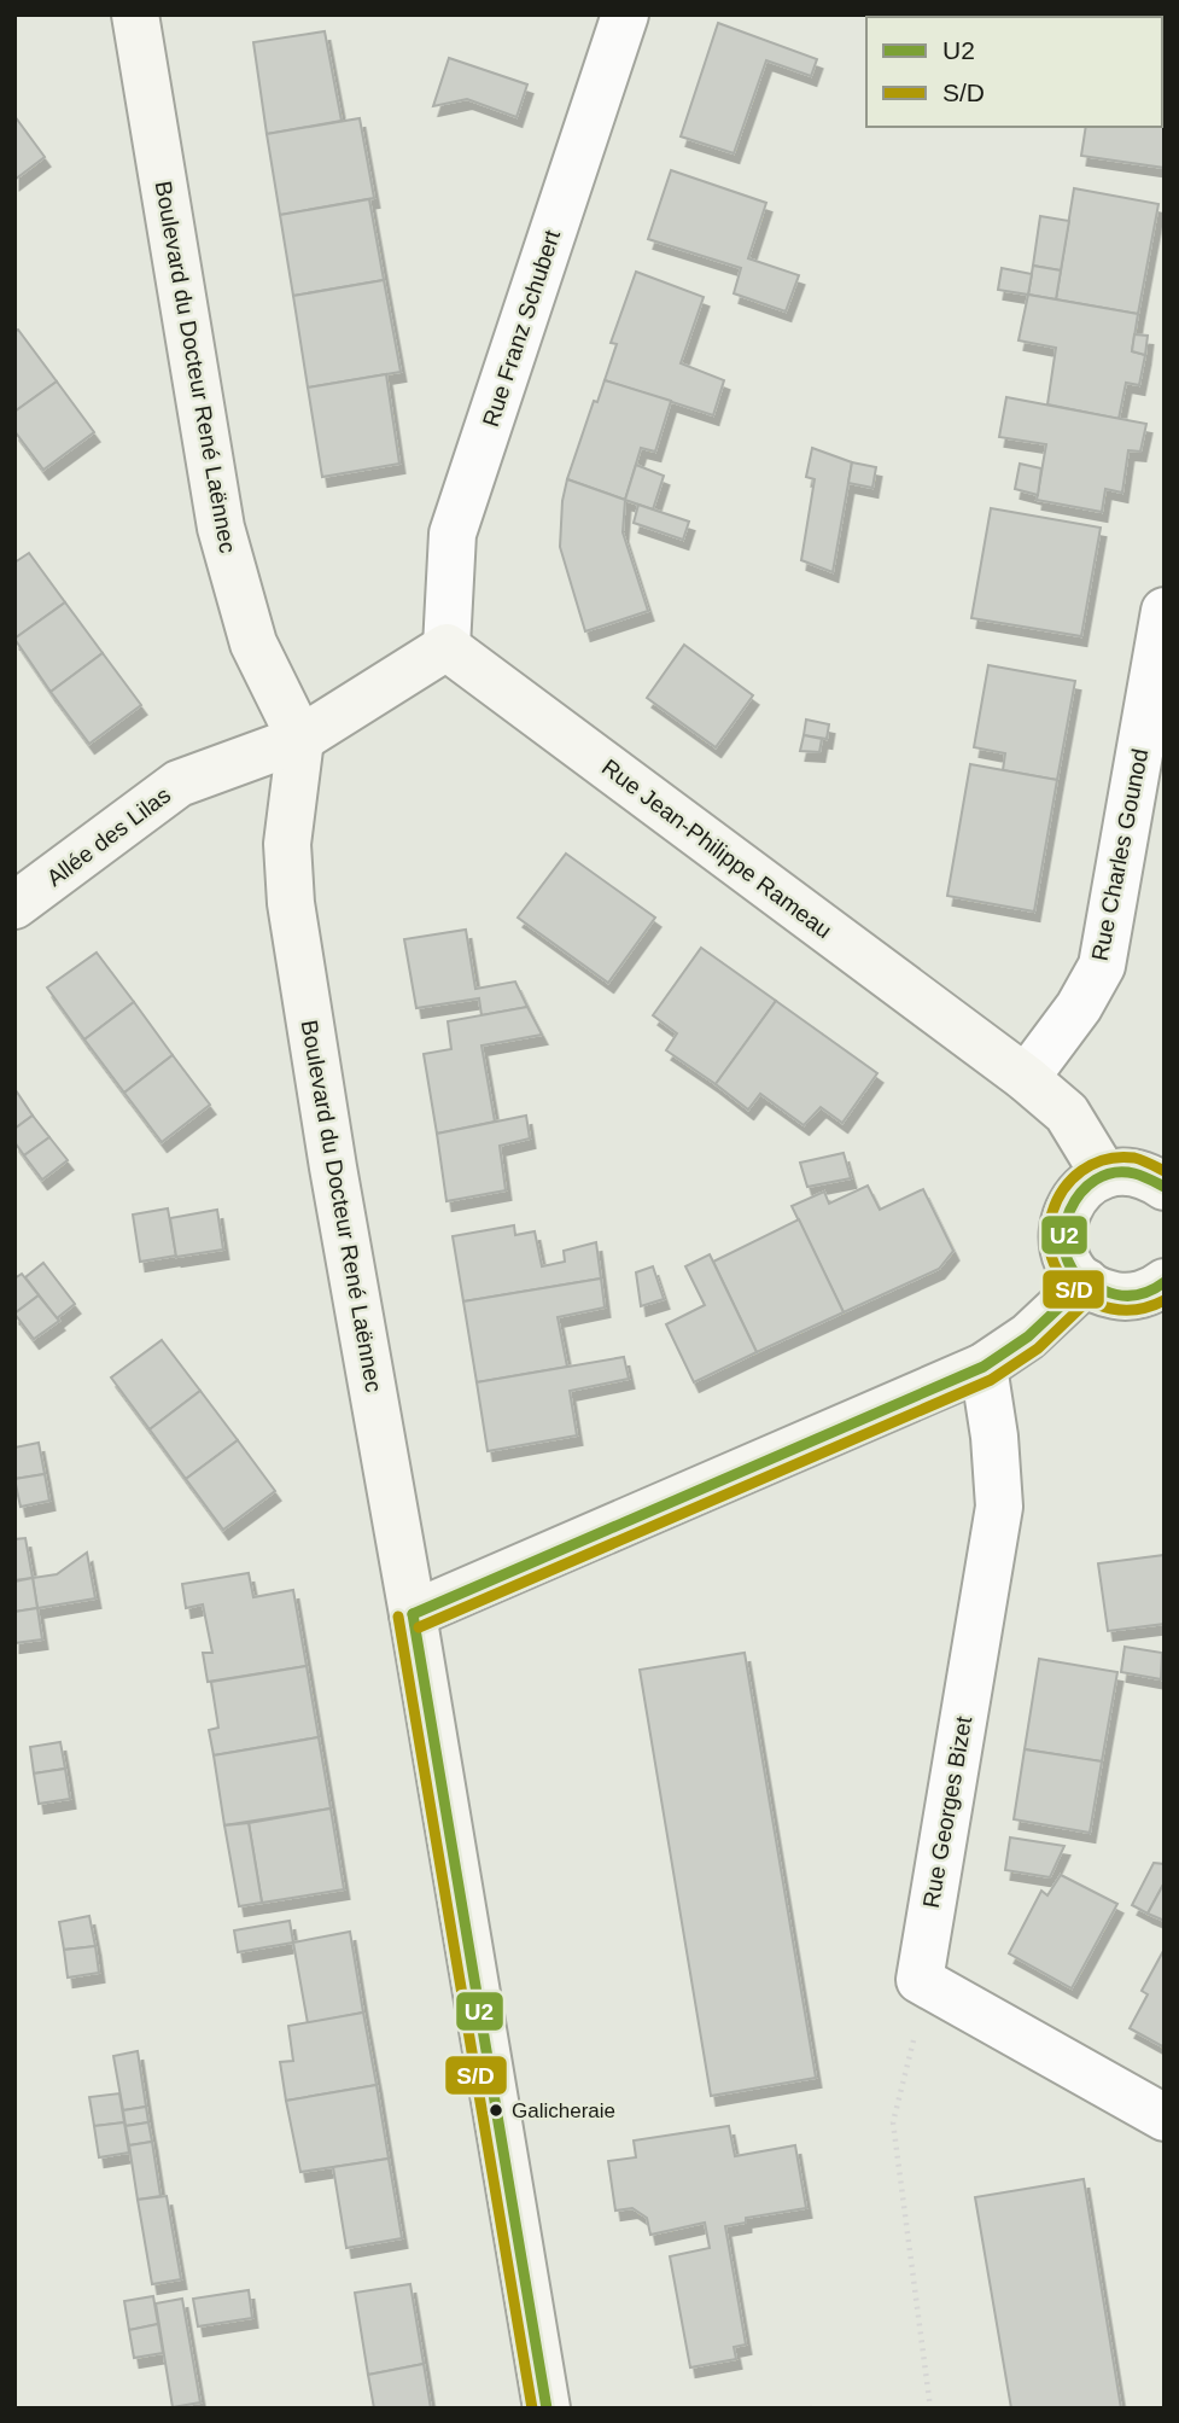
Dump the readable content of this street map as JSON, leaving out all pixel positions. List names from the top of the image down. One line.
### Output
{"streets":{"street":["Rue Franz Schubert","Boulevard du Docteur René Laënnec","Allée des Lilas","Rue Jean-Philippe Rameau","Rue Charles Gounod","Rue Georges Bizet"]},"crossings":[["Rue Franz Schubert","Rue Jean-Philippe Rameau"],["Boulevard du Docteur René Laënnec","Allée des Lilas"],["Rue Jean-Philippe Rameau","Rue Charles Gounod"]],"places":["Galicheraie"],"lines":["transit line S/D","transit line U2"],"legend":["U2","S/D"]}
